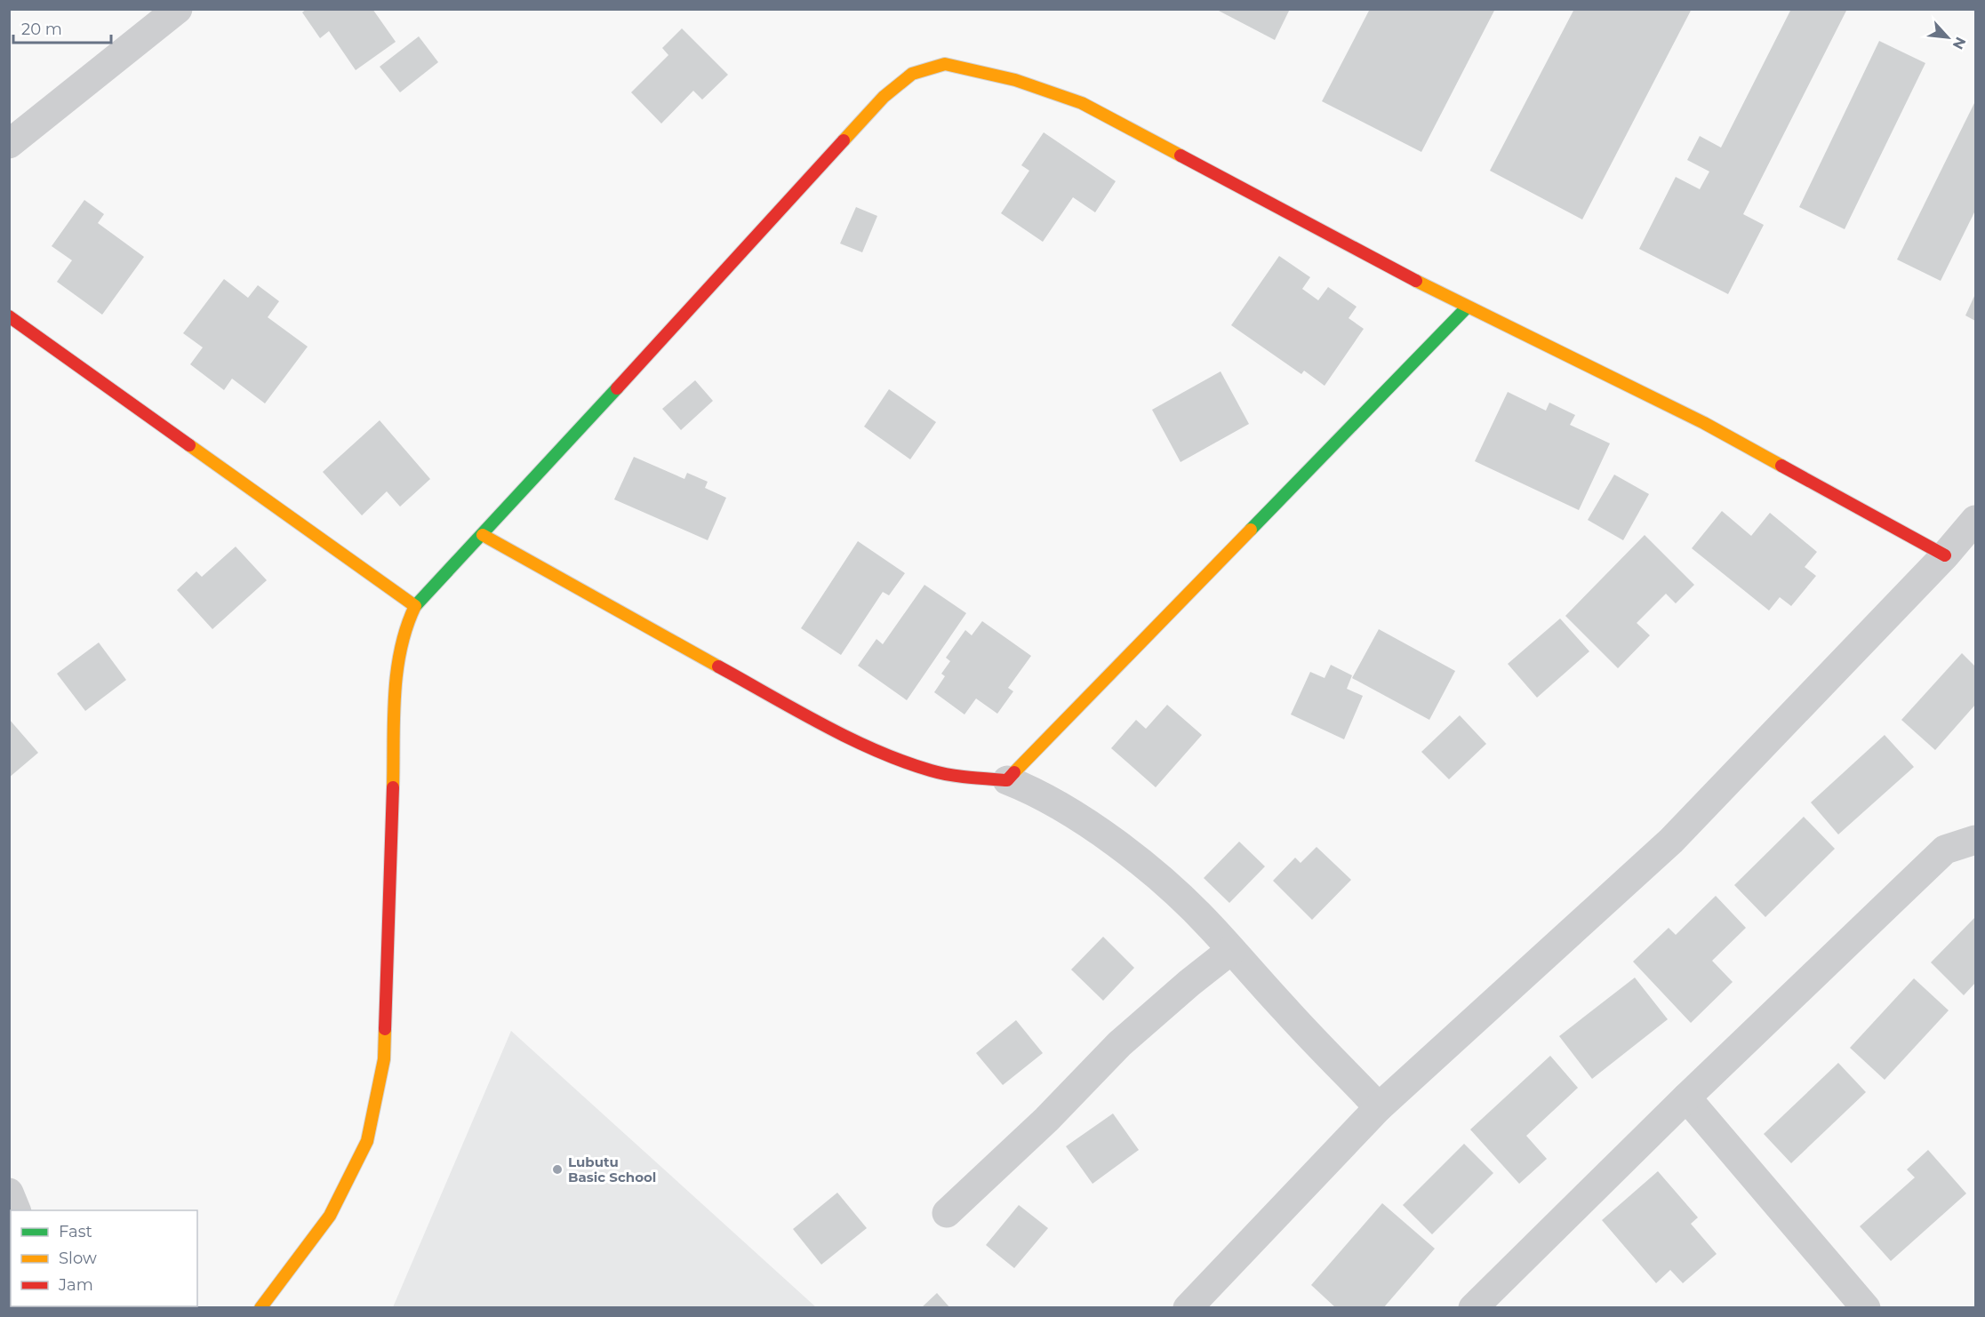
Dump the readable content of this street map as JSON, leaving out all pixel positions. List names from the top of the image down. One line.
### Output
{"places":["Lubutu Basic School"],"legend":["Fast","Slow","Jam"],"scale_bar":"20 m","north":"bottom right"}
